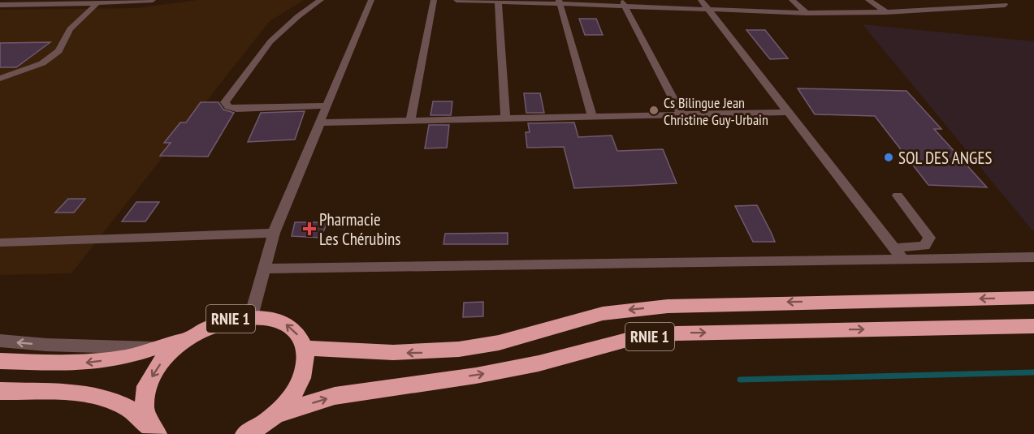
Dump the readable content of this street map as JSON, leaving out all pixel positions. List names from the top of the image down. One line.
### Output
{"streets":{"highway":["RNIE 1"]},"places":{"other":["Cs Bilingue Jean Christine Guy-Urbain","SOL DES ANGES"],"health":["Pharmacie Les Chérubins"]}}
